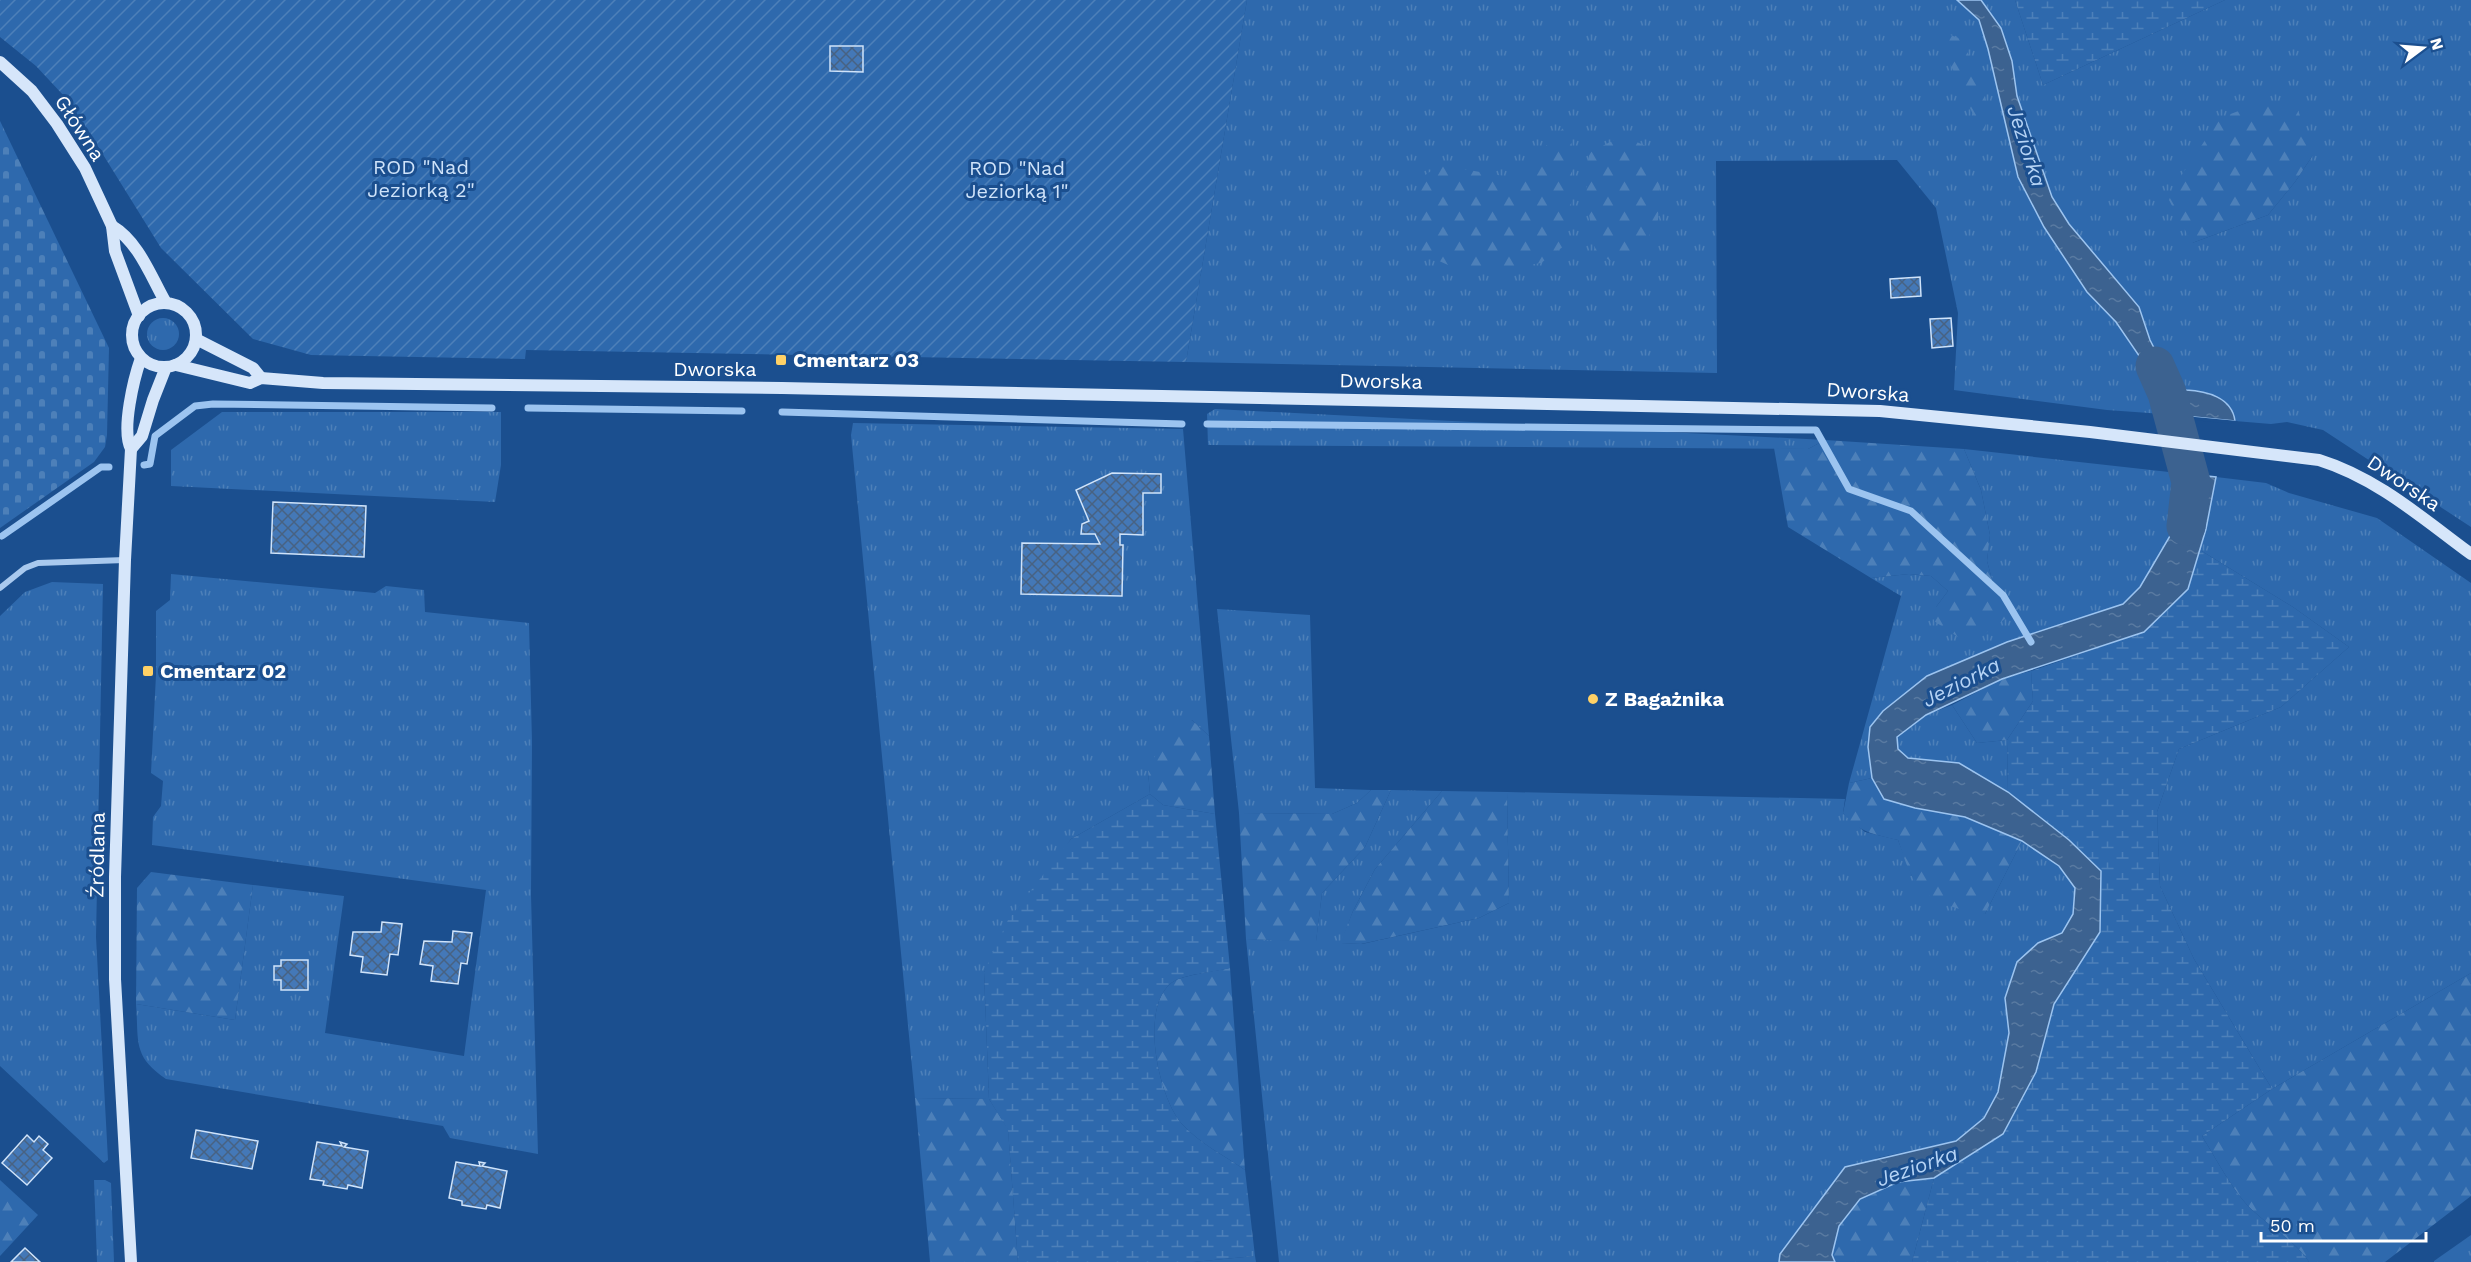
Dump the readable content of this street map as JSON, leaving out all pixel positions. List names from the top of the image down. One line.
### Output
{"streets":{"street":["Główna","Dworska","Źródlana"]},"crossings":[["Główna","Dworska"],["Główna","Źródlana"],["Dworska","Źródlana"]],"water":["Jeziorka"],"parks":["ROD \"Nad Jeziorką 2\"","ROD \"Nad Jeziorką 1\""],"places":{"transit":["Cmentarz 03","Cmentarz 02"],"other":["Z Bagażnika"]},"scale_bar":"50 m","north":"right"}
